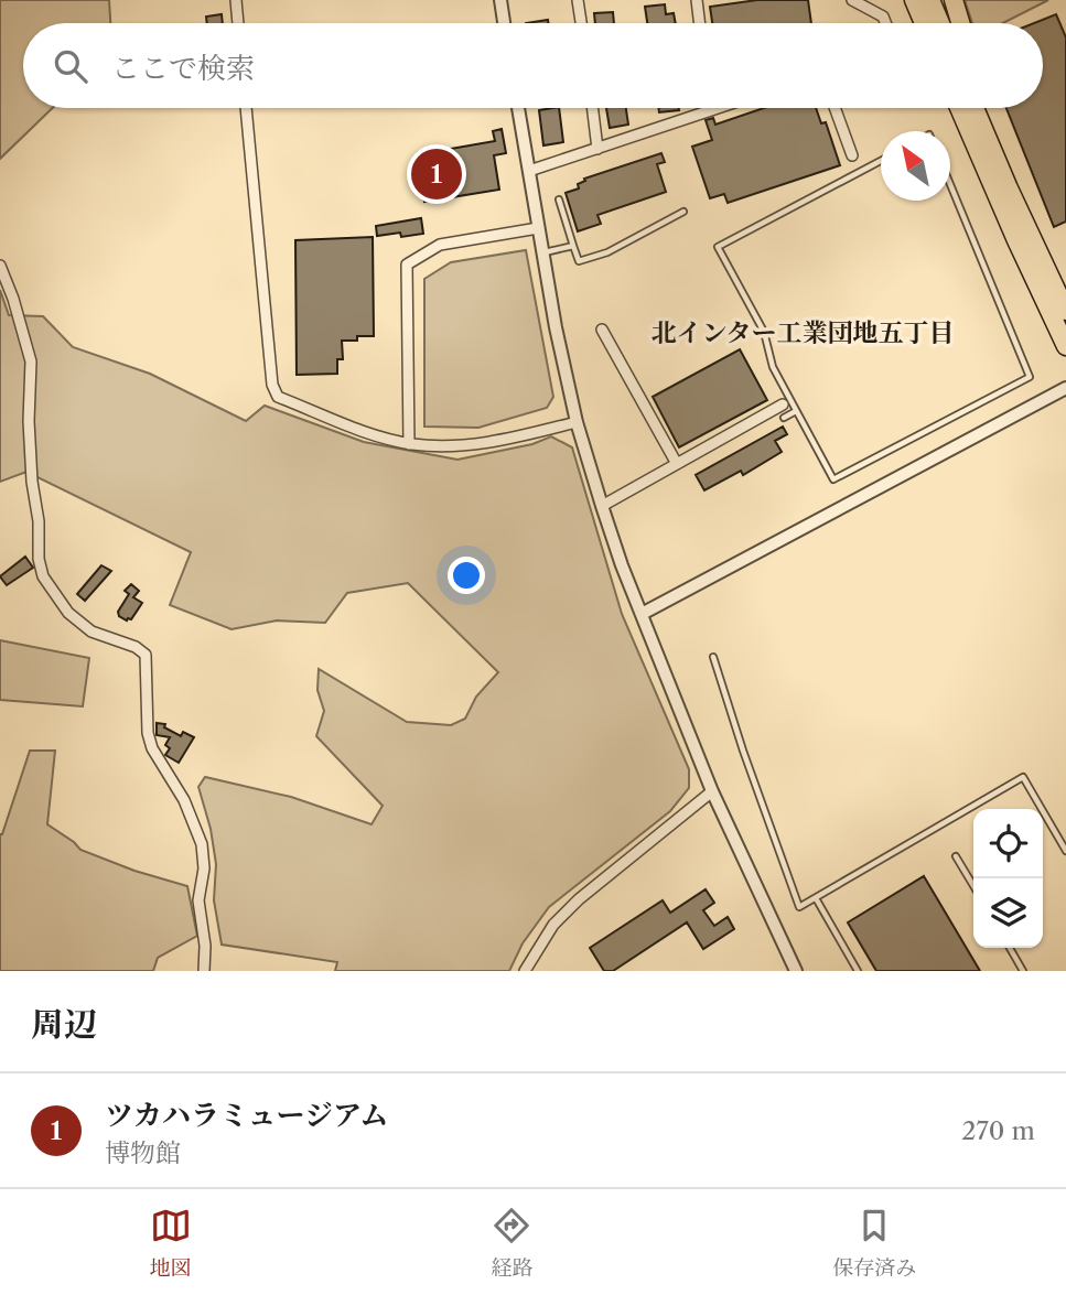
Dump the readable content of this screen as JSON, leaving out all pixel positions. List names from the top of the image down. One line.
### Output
{"districts":["北インター工業団地五丁目"],"north":"top left","page":{"search":"ここで検索","pins":"1","heading":"周辺","list":[{"mark":"1","name":"ツカハラミュージアム","note":"博物館","value":"270 m"}],"nav":["地図","経路","保存済み"]}}
